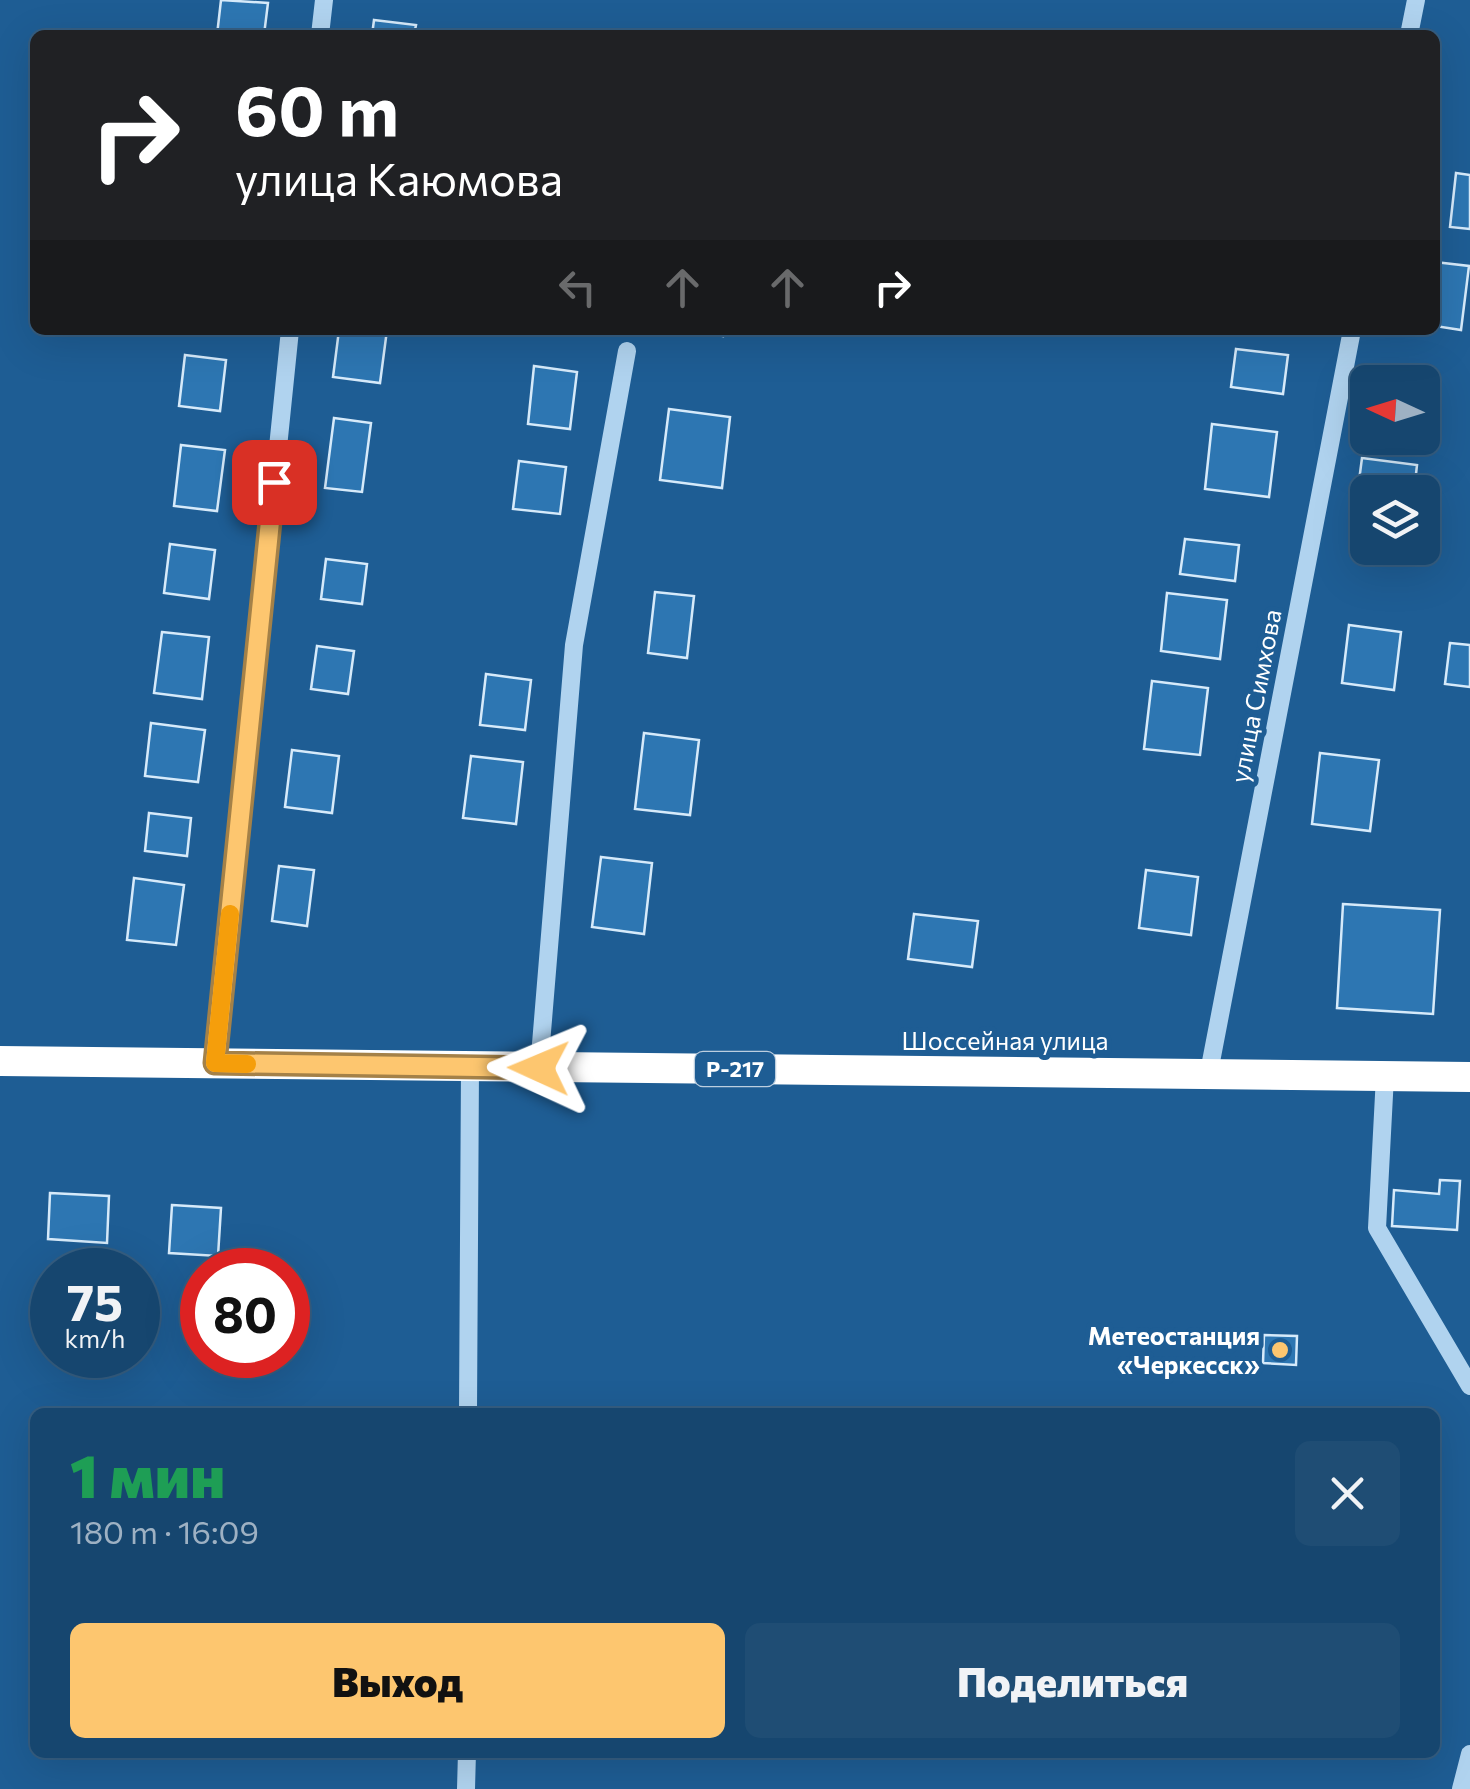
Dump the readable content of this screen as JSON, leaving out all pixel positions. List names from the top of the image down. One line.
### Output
{"streets":{"highway":["Шоссейная улица","Р-217"],"street":["улица Симхова"]},"crossings":[["улица Симхова","Шоссейная улица"]],"places":["Метеостанция «Черкесск»"],"north":"left","page":{"turn":["60 m","улица Каюмова"],"speed":"75 km/h","limit":"80","heading":["1 мин","180 m · 16:09"],"buttons":["Выход","Поделиться"]}}
